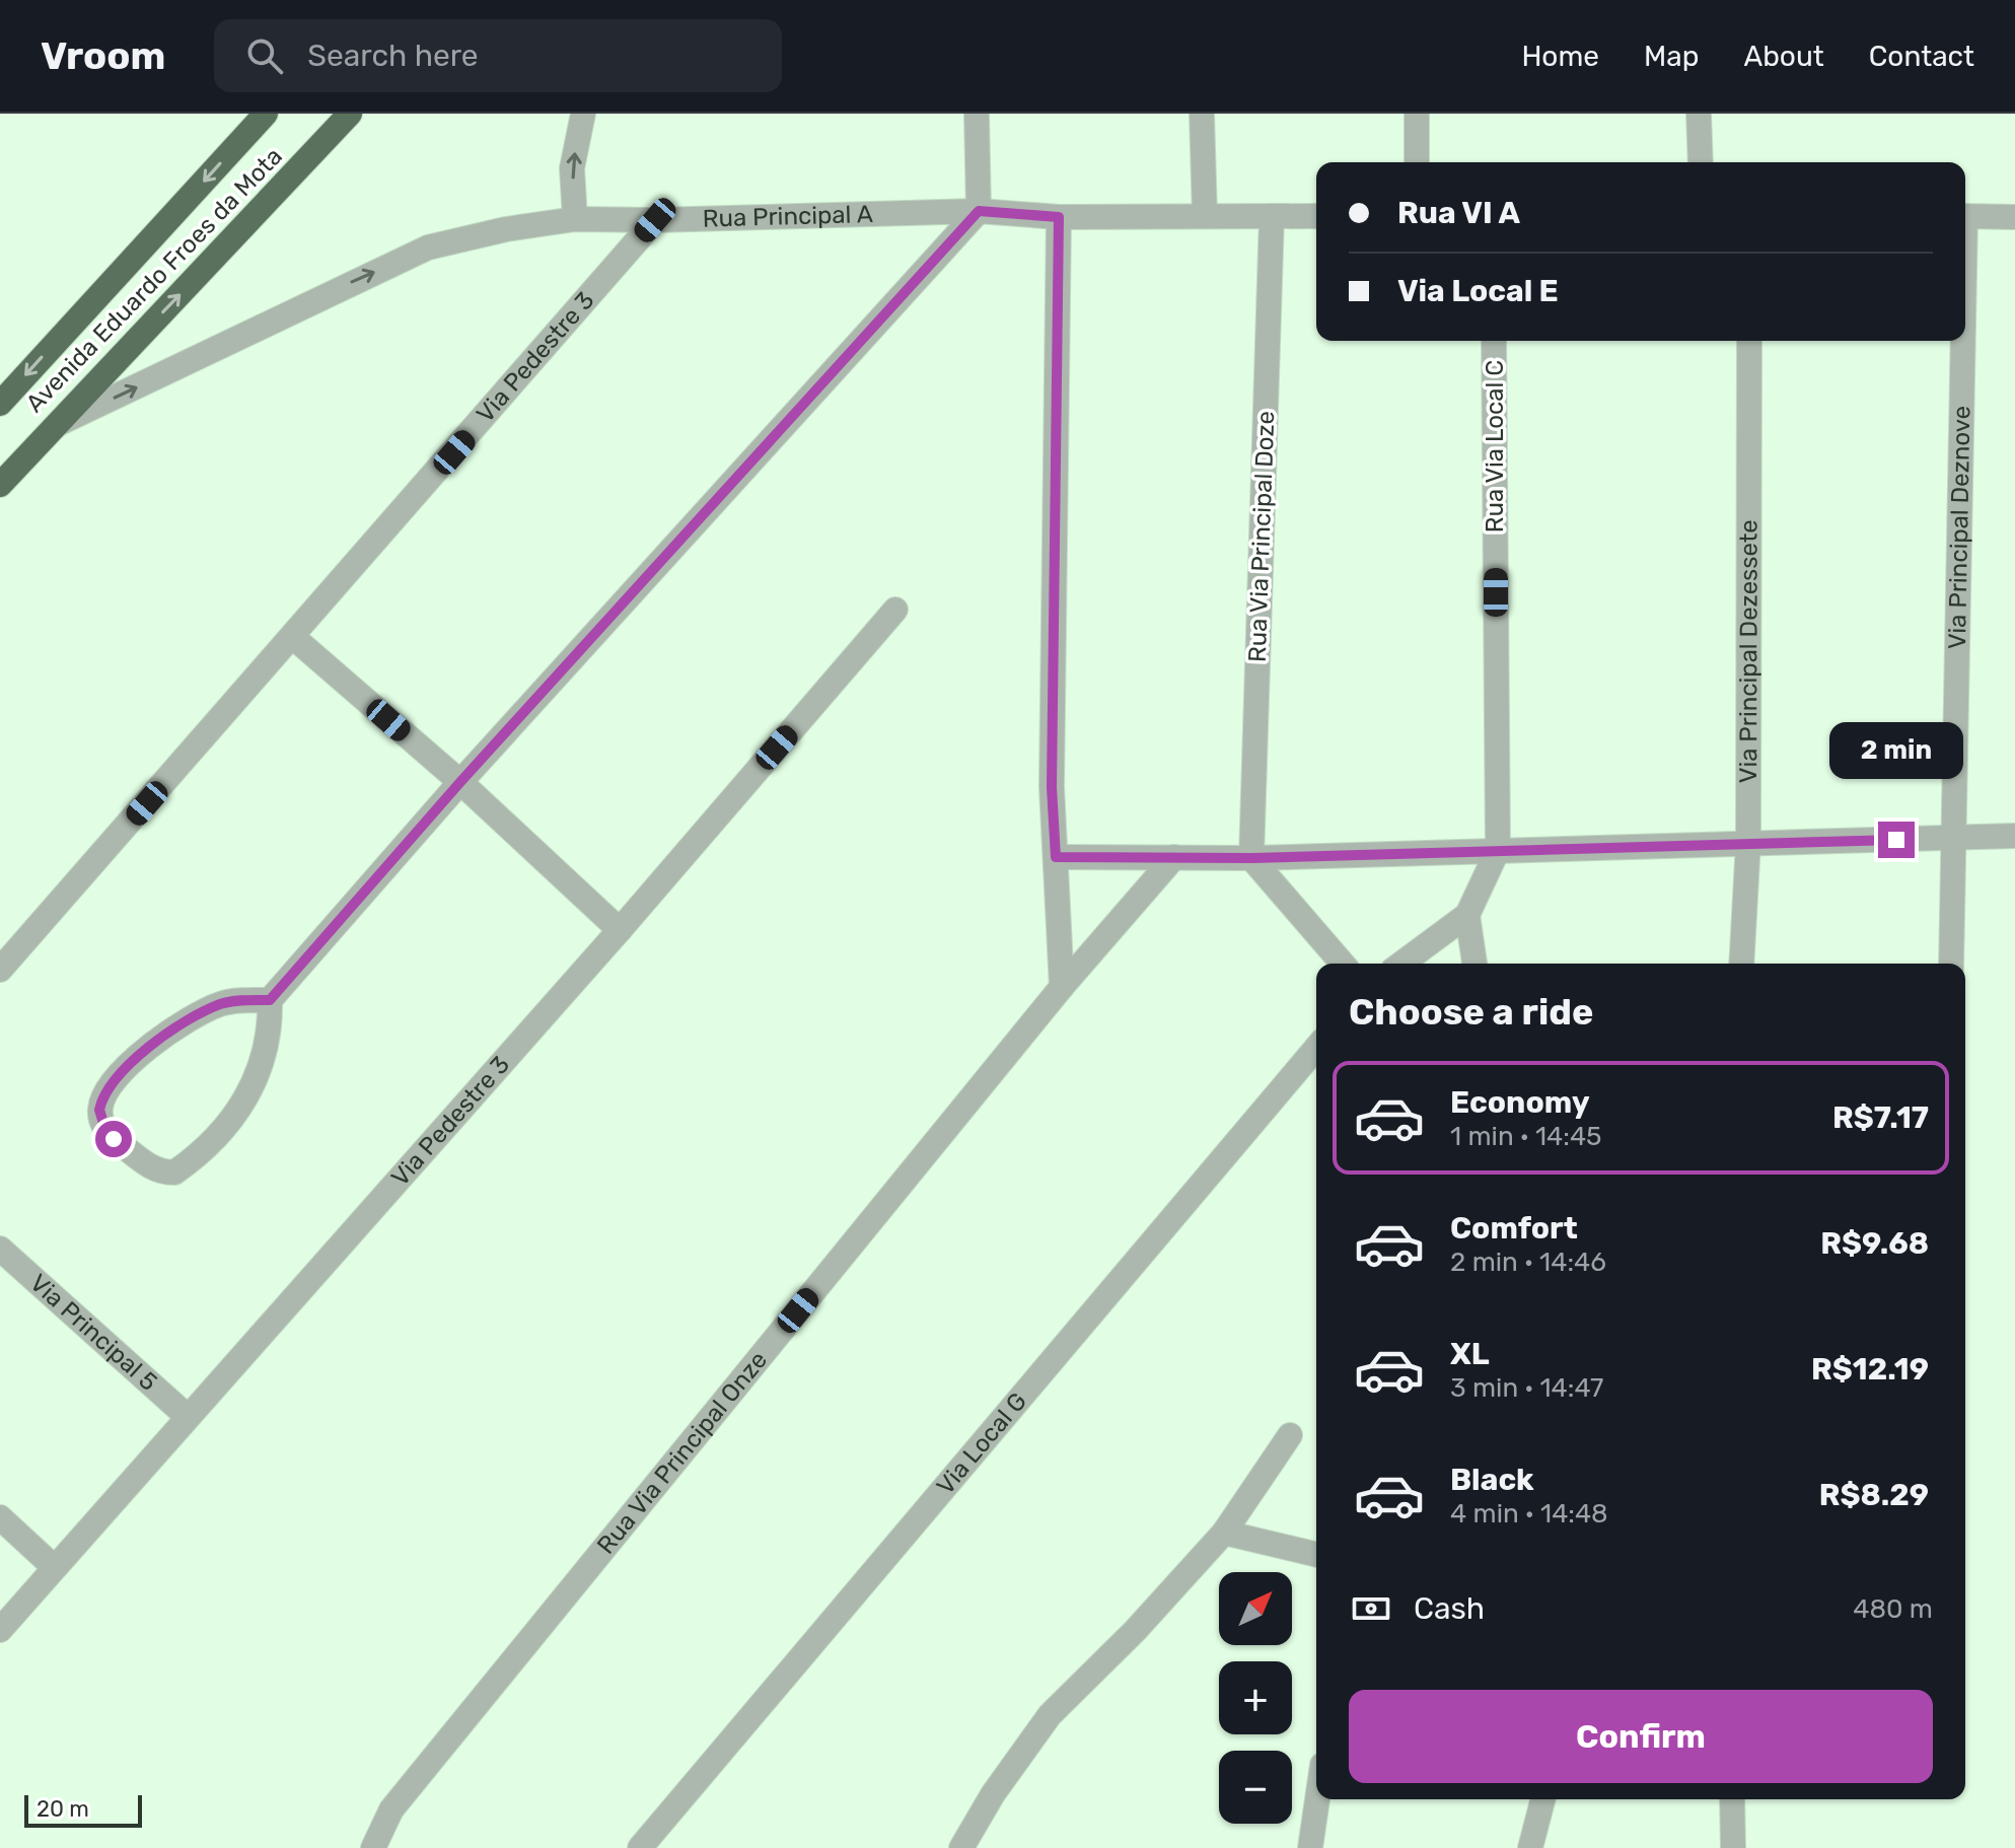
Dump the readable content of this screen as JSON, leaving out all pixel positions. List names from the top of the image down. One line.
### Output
{"streets":{"highway":["Avenida Eduardo Froes da Mota"],"street":["Rua Principal A","Via Pedestre 3","Rua Via Local C","Via Principal Deznove","Rua Via Principal Doze","Via Principal Dezessete","Via Principal 5","Via Local G","Rua Via Principal Onze"]},"crossings":[["Rua Principal A","Avenida Eduardo Froes da Mota"],["Rua Principal A","Via Pedestre 3"],["Rua Principal A","Rua Via Principal Doze"],["Via Pedestre 3","Via Principal 5"]],"one_way":["Rua Principal A"],"scale_bar":"20 m","north":"top right","page":{"header":"Vroom","search":"Search here","nav":["Home","Map","About","Contact"],"banner":["Rua VI A","Via Local E"],"bubble":"2 min","heading":"Choose a ride","list":[{"name":"Economy","note":"1 min · 14:45","value":"R$7.17"},{"name":"Comfort","note":"2 min · 14:46","value":"R$9.68"},{"name":"XL","note":"3 min · 14:47","value":"R$12.19"},{"name":"Black","note":"4 min · 14:48","value":"R$8.29"}],"pay":["Cash","480 m"],"map_buttons":["+","−"],"buttons":"Confirm","scale":"20 m"}}
